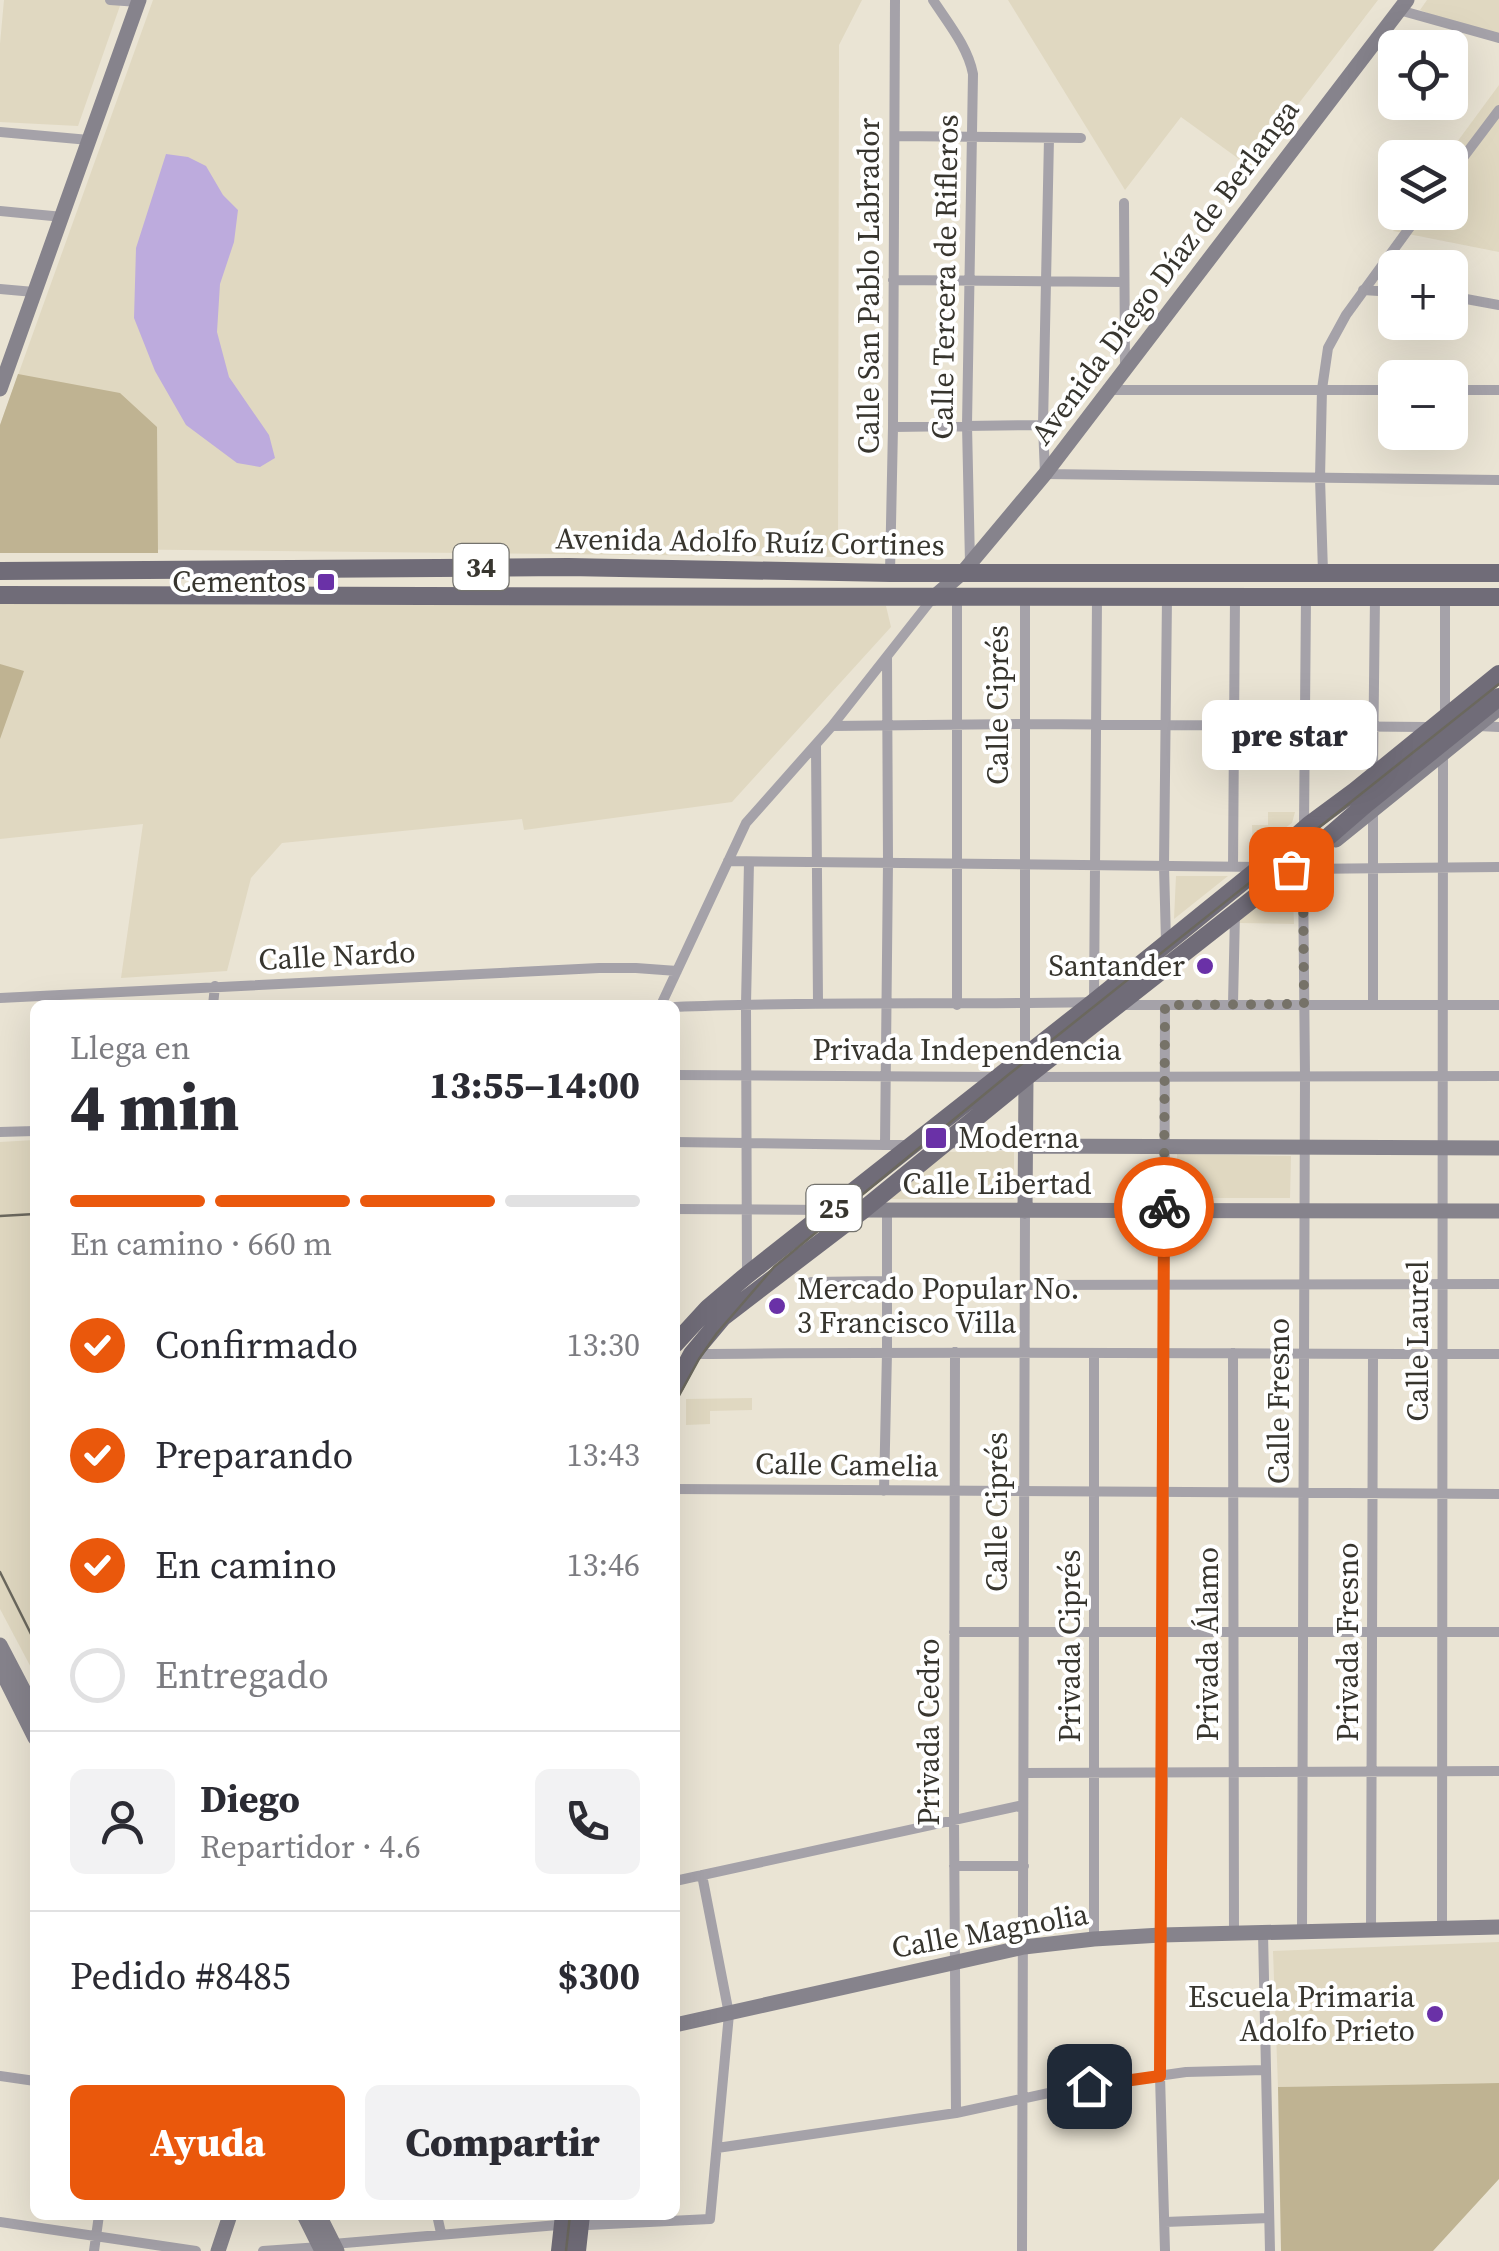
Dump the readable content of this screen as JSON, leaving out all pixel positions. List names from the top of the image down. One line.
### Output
{"streets":{"main road":["Avenida Adolfo Ruíz Cortines","34","25"],"street":["Avenida Diego Díaz de Berlanga","Calle Tercera de Rifleros","Calle San Pablo Labrador","Calle Ciprés","Calle Nardo","Privada Independencia","Calle Libertad","Calle Laurel","Calle Fresno","Calle Camelia","Privada Fresno","Privada Álamo","Privada Ciprés","Privada Cedro","Calle Magnolia"]},"crossings":[["Avenida Diego Díaz de Berlanga","Calle Tercera de Rifleros"],["Avenida Diego Díaz de Berlanga","Avenida Adolfo Ruíz Cortines"],["Calle Tercera de Rifleros","Avenida Adolfo Ruíz Cortines"],["Calle San Pablo Labrador","Avenida Adolfo Ruíz Cortines"],["Avenida Adolfo Ruíz Cortines","Calle Ciprés"],["Calle Ciprés","Privada Independencia"],["Calle Ciprés","Calle Libertad"],["Calle Ciprés","25"],["Calle Ciprés","Calle Camelia"],["Calle Ciprés","Calle Magnolia"],["Privada Independencia","25"],["Privada Independencia","Calle Laurel"],["Privada Independencia","Calle Fresno"],["Calle Libertad","25"],["Calle Libertad","Calle Laurel"],["Calle Libertad","Calle Fresno"],["25","Calle Fresno"],["Calle Laurel","Calle Camelia"],["Calle Laurel","Calle Magnolia"],["Calle Fresno","Calle Camelia"],["Calle Fresno","Calle Magnolia"],["Calle Camelia","Privada Fresno"],["Calle Camelia","Privada Álamo"],["Calle Camelia","Privada Ciprés"],["Calle Camelia","Privada Cedro"],["Privada Fresno","Calle Magnolia"],["Privada Álamo","Calle Magnolia"],["Privada Ciprés","Calle Magnolia"],["Privada Cedro","Calle Magnolia"]],"places":{"transit":["Cementos","Moderna"],"other":["pre star","Santander","Mercado Popular No. 3 Francisco Villa","Escuela Primaria Adolfo Prieto"]},"page":{"map_buttons":["+","−"],"bubble":"pre star","heading":["4 min","Llega en","13:55–14:00"],"panel":["Diego","Repartidor · 4.6","Pedido #8485","$300"],"bar":"En camino · 660 m","list":[["Confirmado","13:30"],["Preparando","13:43"],["En camino","13:46"],"Entregado"],"buttons":["Ayuda","Compartir"]}}
